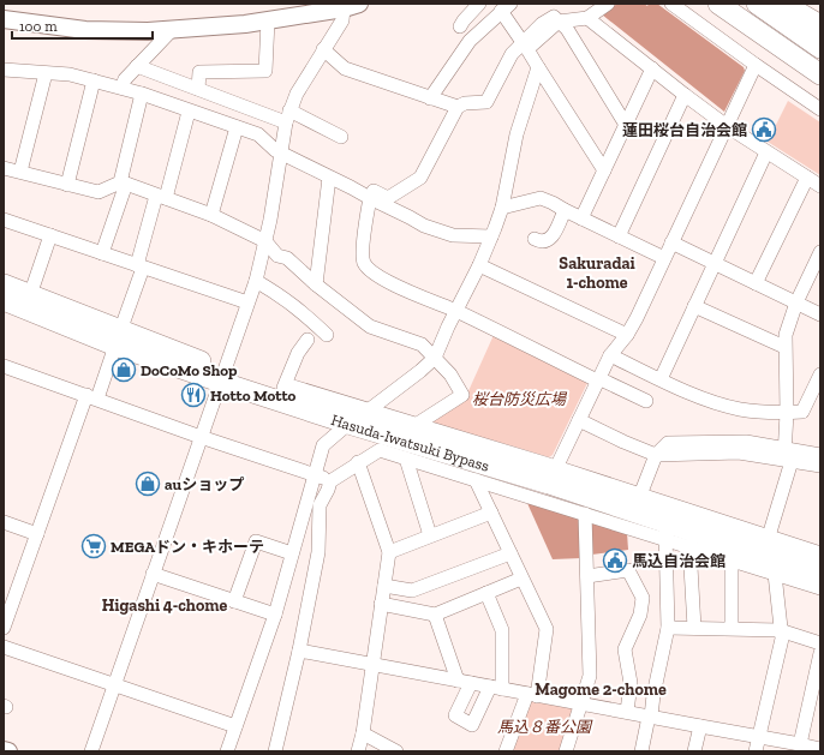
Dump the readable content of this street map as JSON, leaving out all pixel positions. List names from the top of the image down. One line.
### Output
{"streets":{"highway":["Hasuda-Iwatsuki Bypass"]},"districts":["Sakuradai 1-chome","Higashi 4-chome","Magome 2-chome"],"parks":["桜台防災広場","馬込８番公園"],"places":{"public building":["蓮田桜台自治会館","馬込自治会館"],"shop":["DoCoMo Shop","auショップ"],"restaurant":["Hotto Motto"],"supermarket":["MEGAドン・キホーテ"]},"scale_bar":"100 m"}
